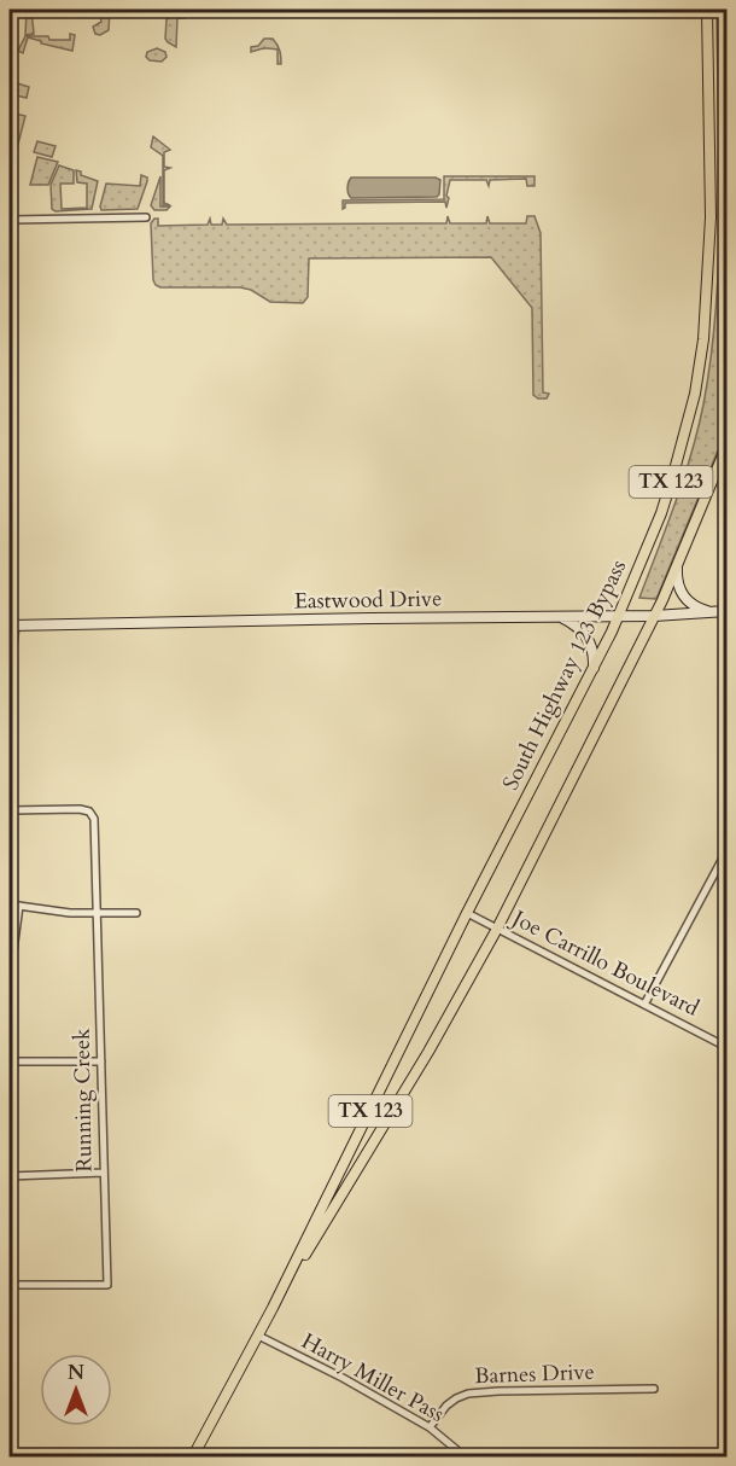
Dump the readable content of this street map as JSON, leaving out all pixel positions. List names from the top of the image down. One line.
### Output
{"streets":{"main road":["TX 123","Eastwood Drive","South Highway 123 Bypass"],"street":["Joe Carrillo Boulevard","Running Creek","Barnes Drive","Harry Miller Pass"]},"crossings":[["Eastwood Drive","South Highway 123 Bypass"],["South Highway 123 Bypass","Joe Carrillo Boulevard"],["South Highway 123 Bypass","Harry Miller Pass"],["Barnes Drive","Harry Miller Pass"]],"north":"top"}
